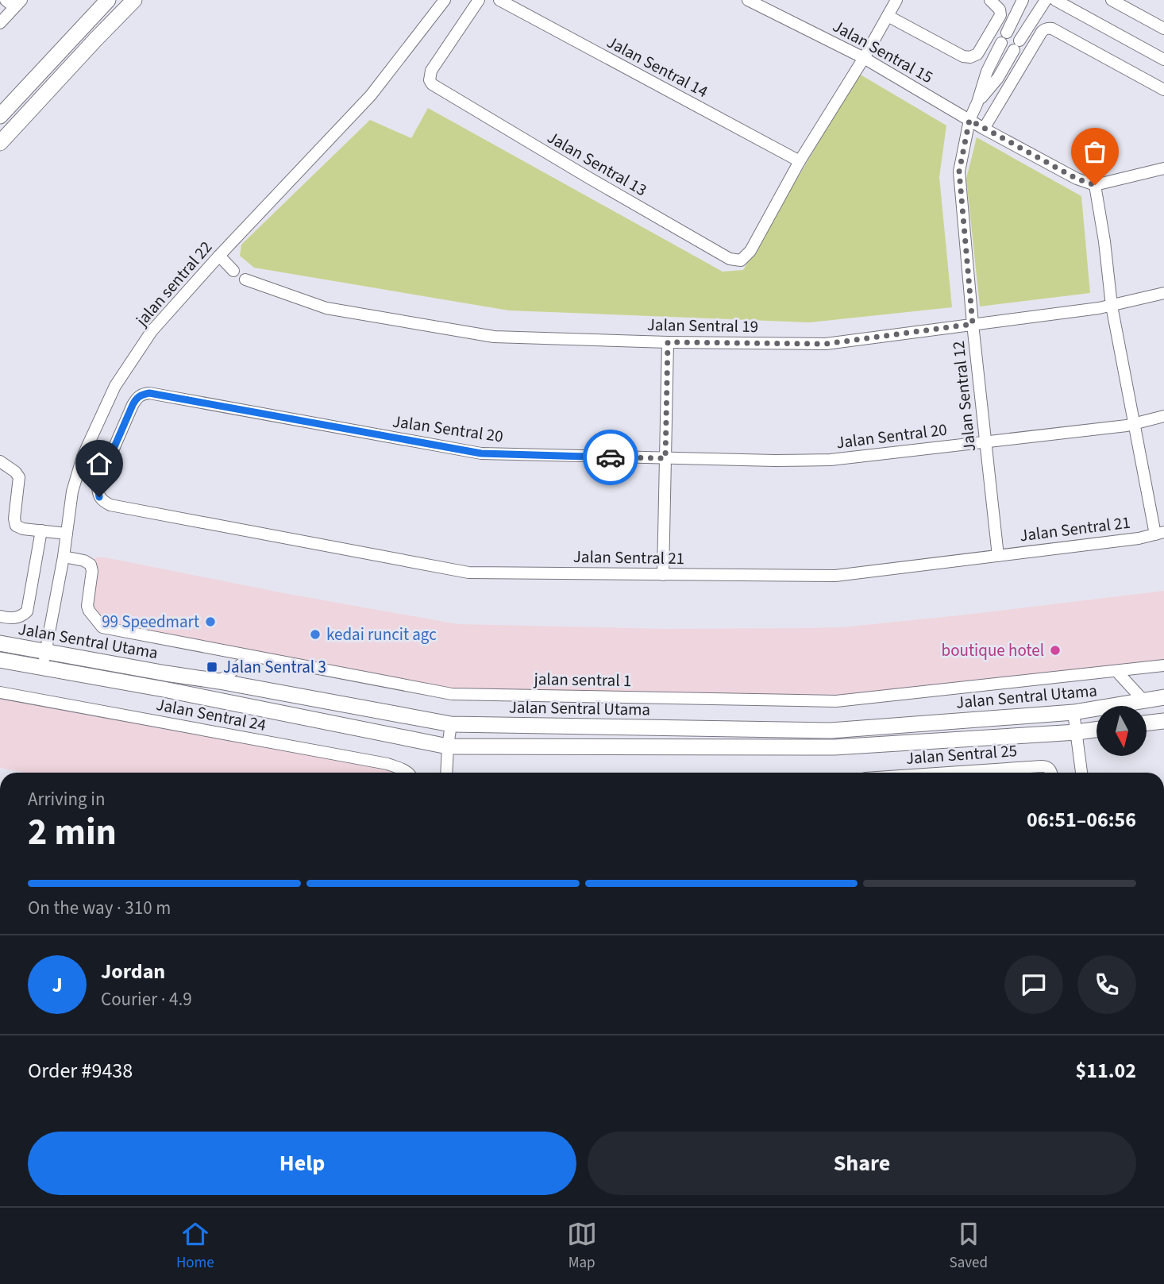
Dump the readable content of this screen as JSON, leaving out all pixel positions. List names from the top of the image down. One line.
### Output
{"streets":{"street":["Jalan Sentral 15","Jalan Sentral 14","Jalan Sentral 13","jalan sentral 22","Jalan Sentral 19","Jalan Sentral 12","Jalan Sentral 20","Jalan Sentral 21","Jalan Sentral Utama","jalan sentral 1","Jalan Sentral 24","Jalan Sentral 25"]},"crossings":[["Jalan Sentral 15","Jalan Sentral 12"],["Jalan Sentral 14","Jalan Sentral 13"],["jalan sentral 22","Jalan Sentral Utama"],["jalan sentral 22","jalan sentral 1"],["Jalan Sentral 19","Jalan Sentral 12"],["Jalan Sentral 12","Jalan Sentral 20"],["Jalan Sentral 12","Jalan Sentral 21"],["Jalan Sentral 20","Jalan Sentral 21"]],"places":{"other":["99 Speedmart","kedai runcit agc","boutique hotel"],"transit":["Jalan Sentral 3"]},"north":"bottom","page":{"heading":["2 min","Arriving in","06:51–06:56"],"panel":["Jordan","Courier · 4.9","Order #9438","$11.02"],"bar":"On the way · 310 m","round":"J","buttons":["Help","Share"],"tabs":["Home","Map","Saved"]}}
